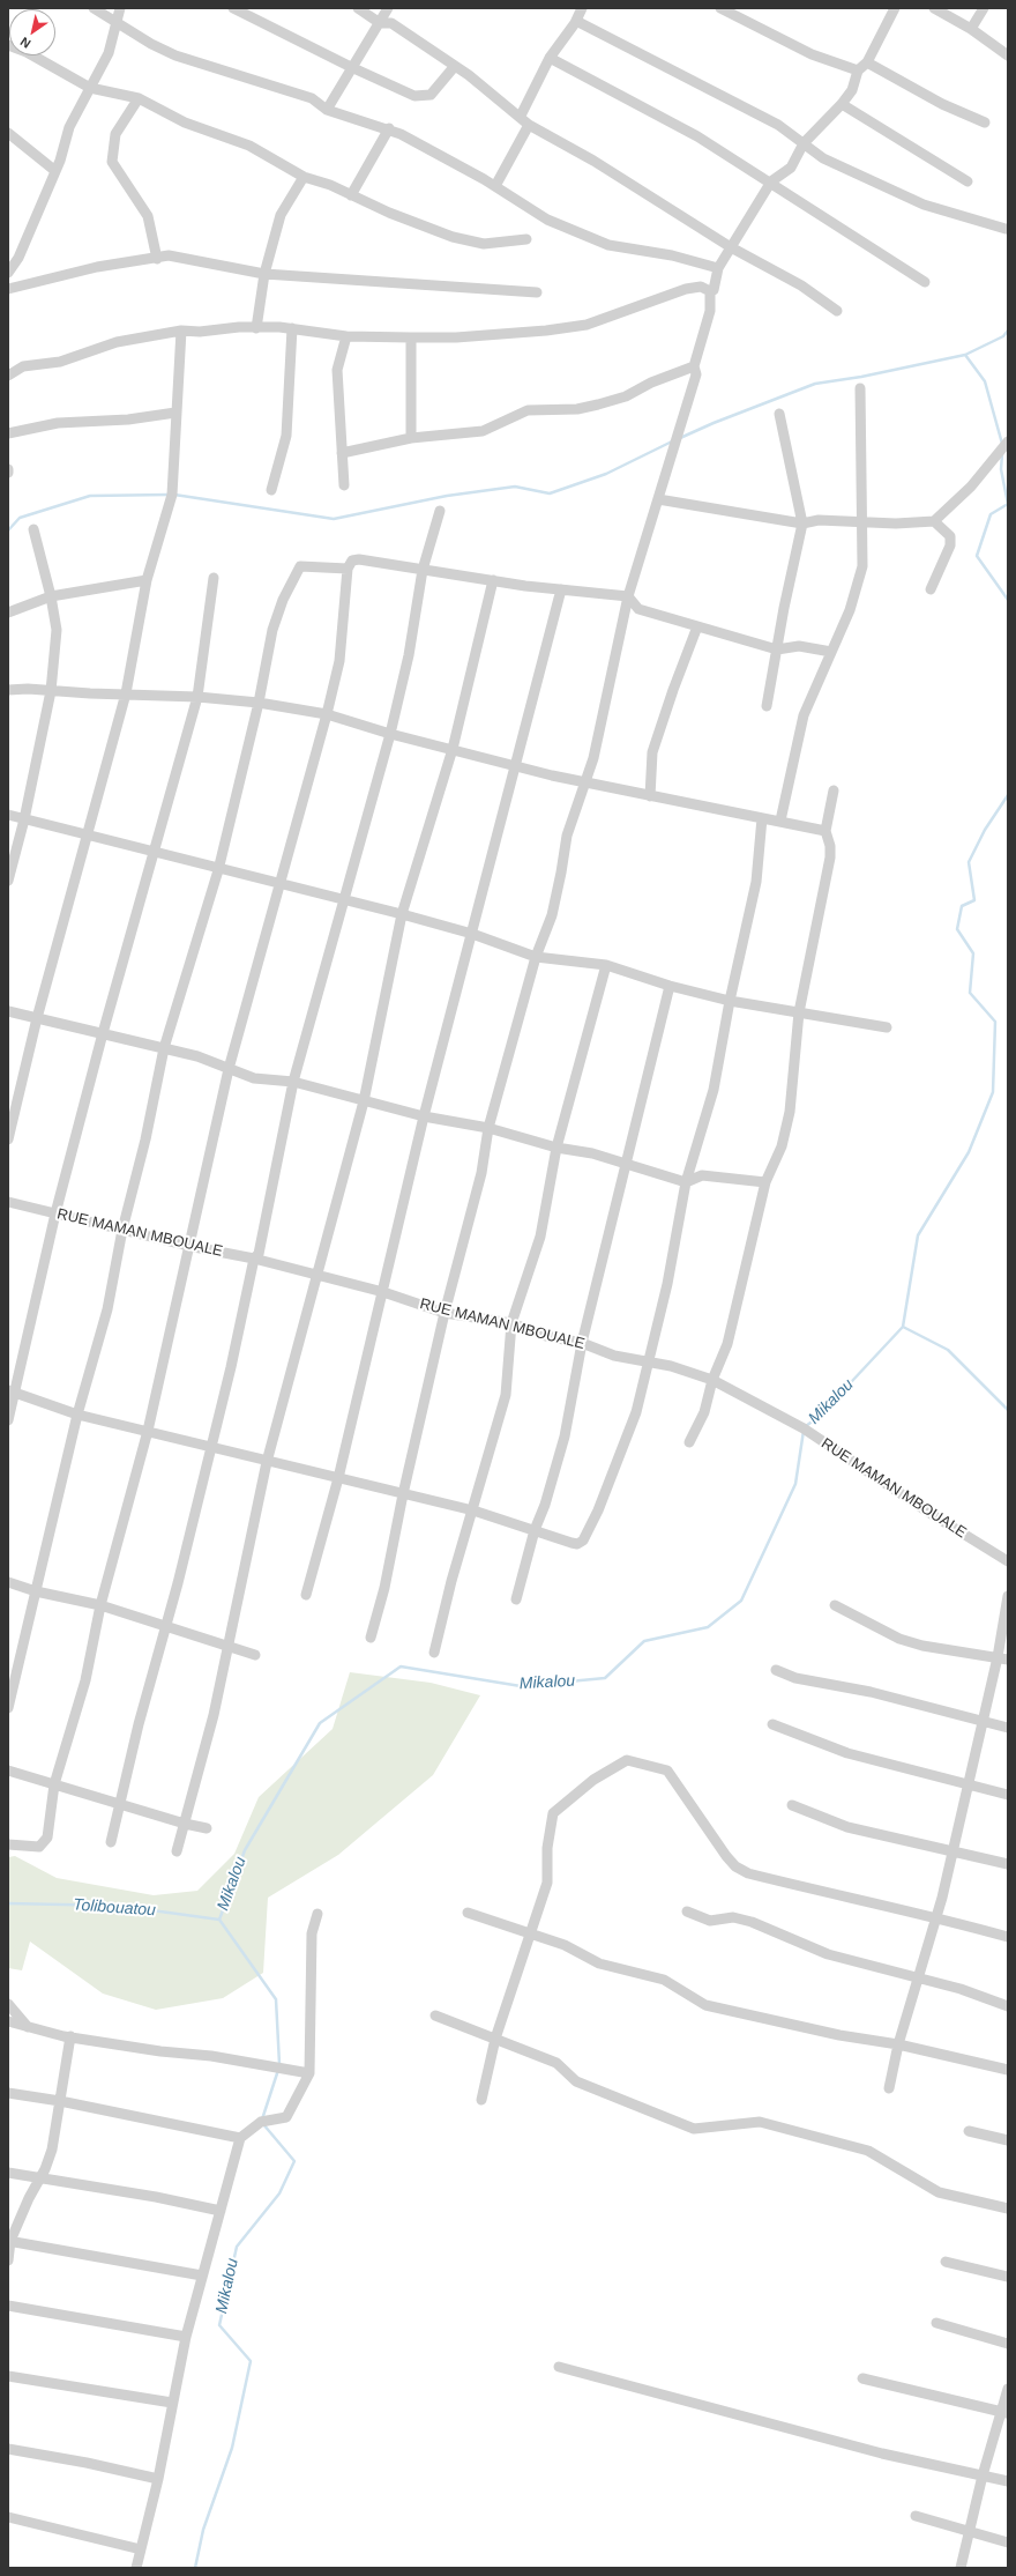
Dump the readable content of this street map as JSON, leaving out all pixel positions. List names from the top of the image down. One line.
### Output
{"streets":{"street":["RUE MAMAN MBOUALE"]},"water":["Mikalou","Tolibouatou"],"north":"bottom left"}
